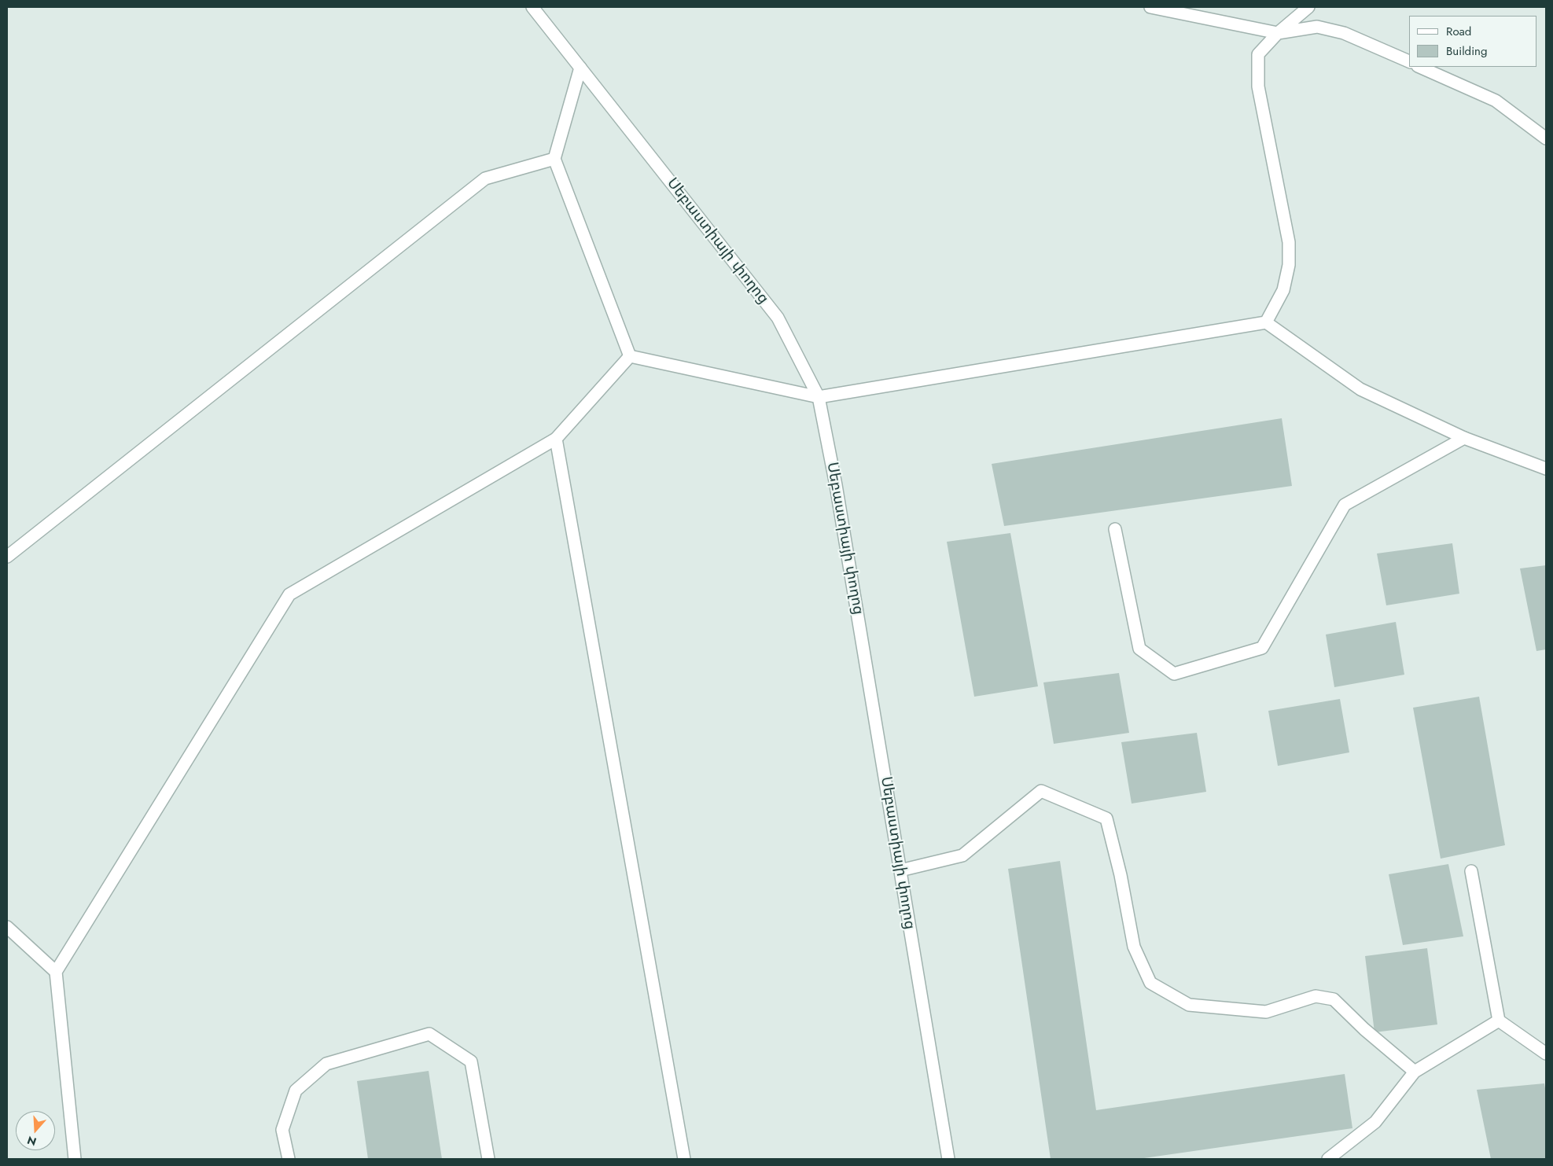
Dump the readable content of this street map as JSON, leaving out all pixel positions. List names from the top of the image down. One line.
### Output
{"streets":{"street":["Սեբաստիայի փողոց"]},"legend":["Road","Building"],"north":"bottom"}
